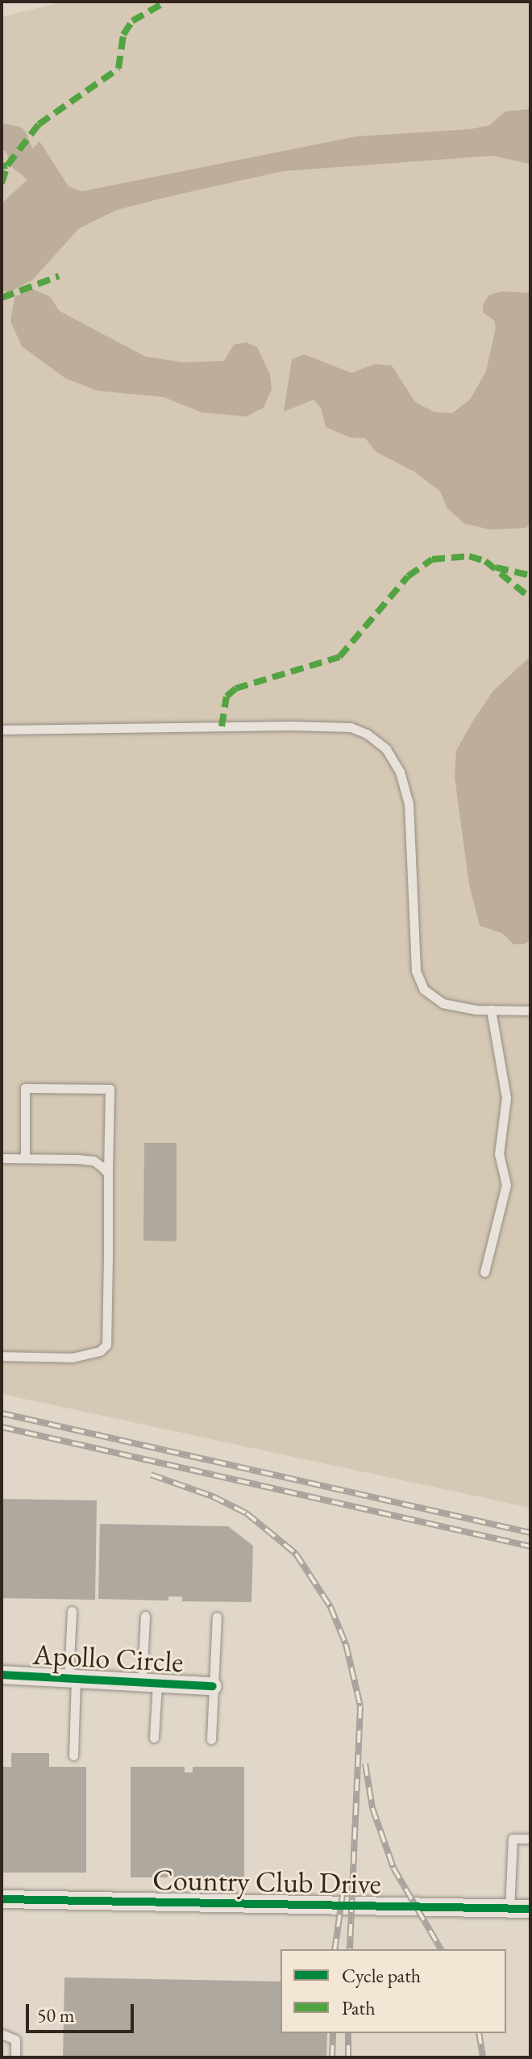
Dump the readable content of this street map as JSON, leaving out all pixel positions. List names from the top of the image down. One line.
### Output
{"streets":{"street":["Apollo Circle","Country Club Drive"]},"legend":["Cycle path","Path"],"scale_bar":"50 m"}
